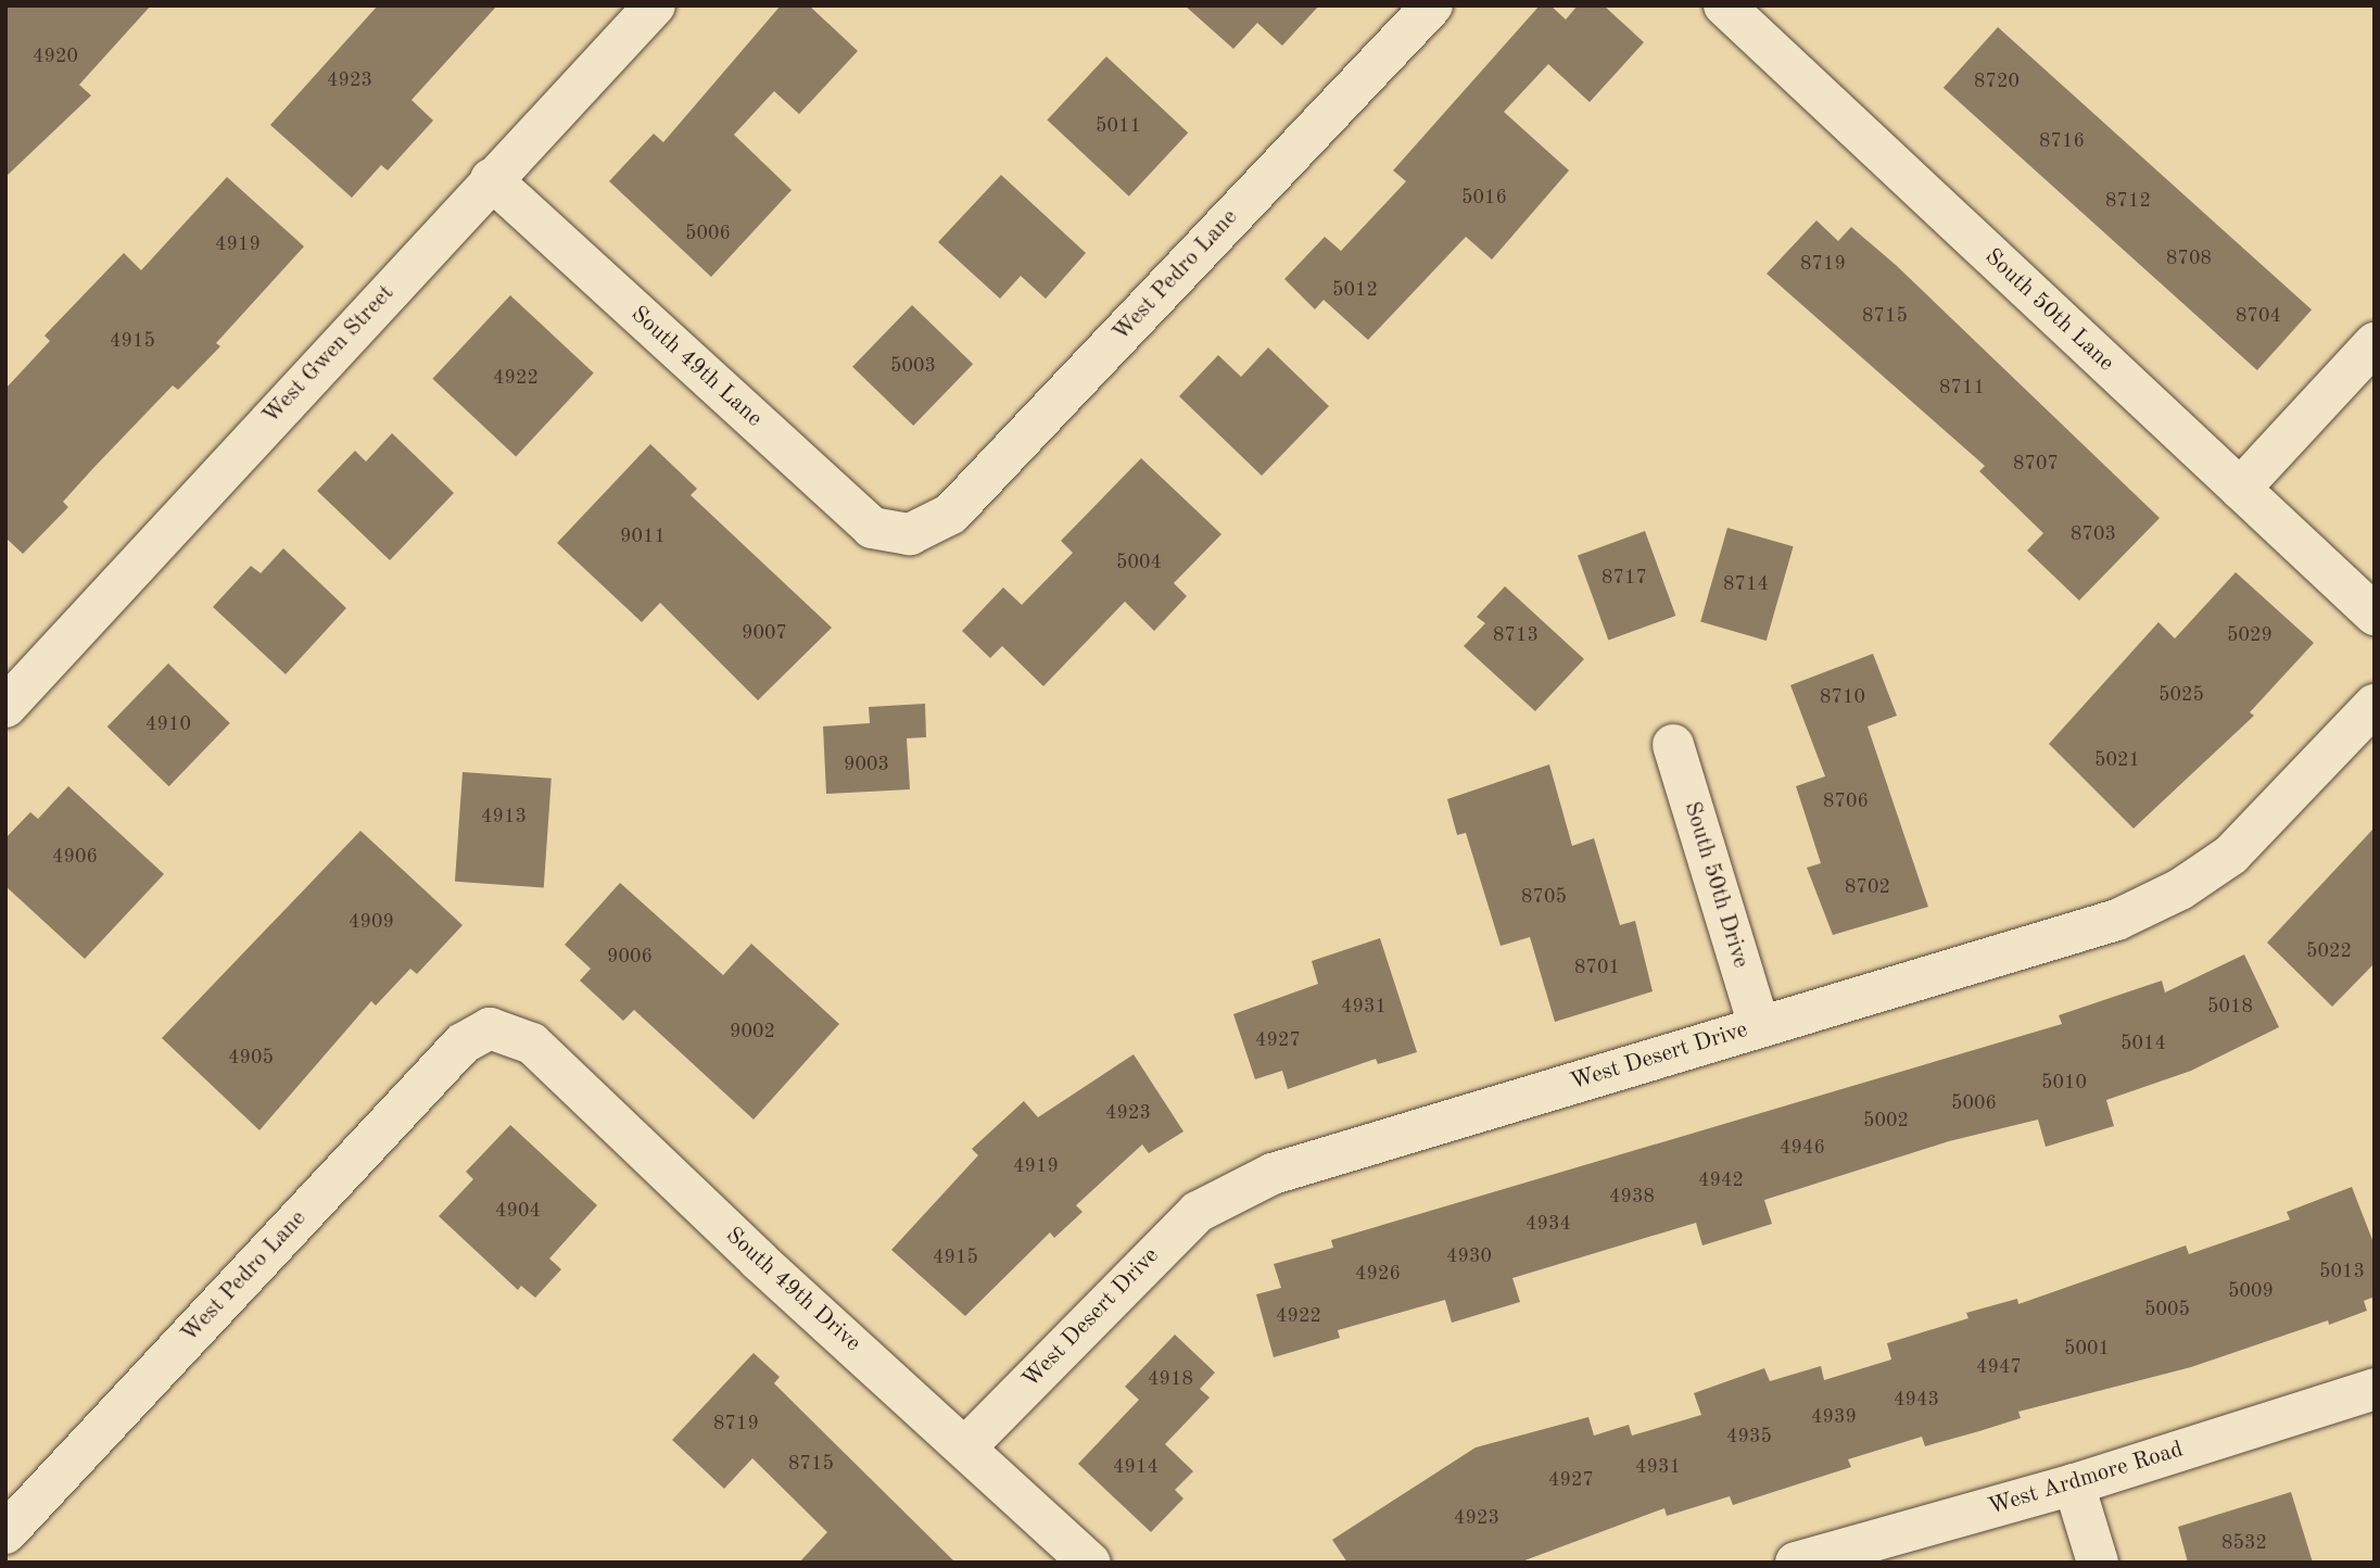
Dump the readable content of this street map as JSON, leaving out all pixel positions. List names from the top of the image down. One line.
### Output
{"streets":{"street":["West Pedro Lane","South 50th Lane","West Gwen Street","South 49th Lane","South 50th Drive","West Desert Drive","South 49th Drive","West Ardmore Road"]},"crossings":[["West Pedro Lane","South 49th Lane"],["West Pedro Lane","South 49th Drive"],["West Gwen Street","South 49th Lane"],["South 50th Drive","West Desert Drive"],["West Desert Drive","South 49th Drive"]],"house_numbers":["4920","4923","8720","5011","8716","5016","8712","5006","4919","8708","8719","5012","8715","8704","4915","5003","4922","8711","8707","8703","9011","5004","8717","8714","9007","8713","5029","5025","8710","4910","5021","9003","8706","4913","4906","8702","8705","4909","5022","9006","8701","4931","5018","9002","4927","5014","4905","5010","5006","4923","5002","4946","4919","4942","4938","4904","4934","4930","4915","5013","4926","5009","5005","4922","5001","4947","4918","4943","4939","8719","4935","8715","4914","4931","4927","4923","8532"]}
